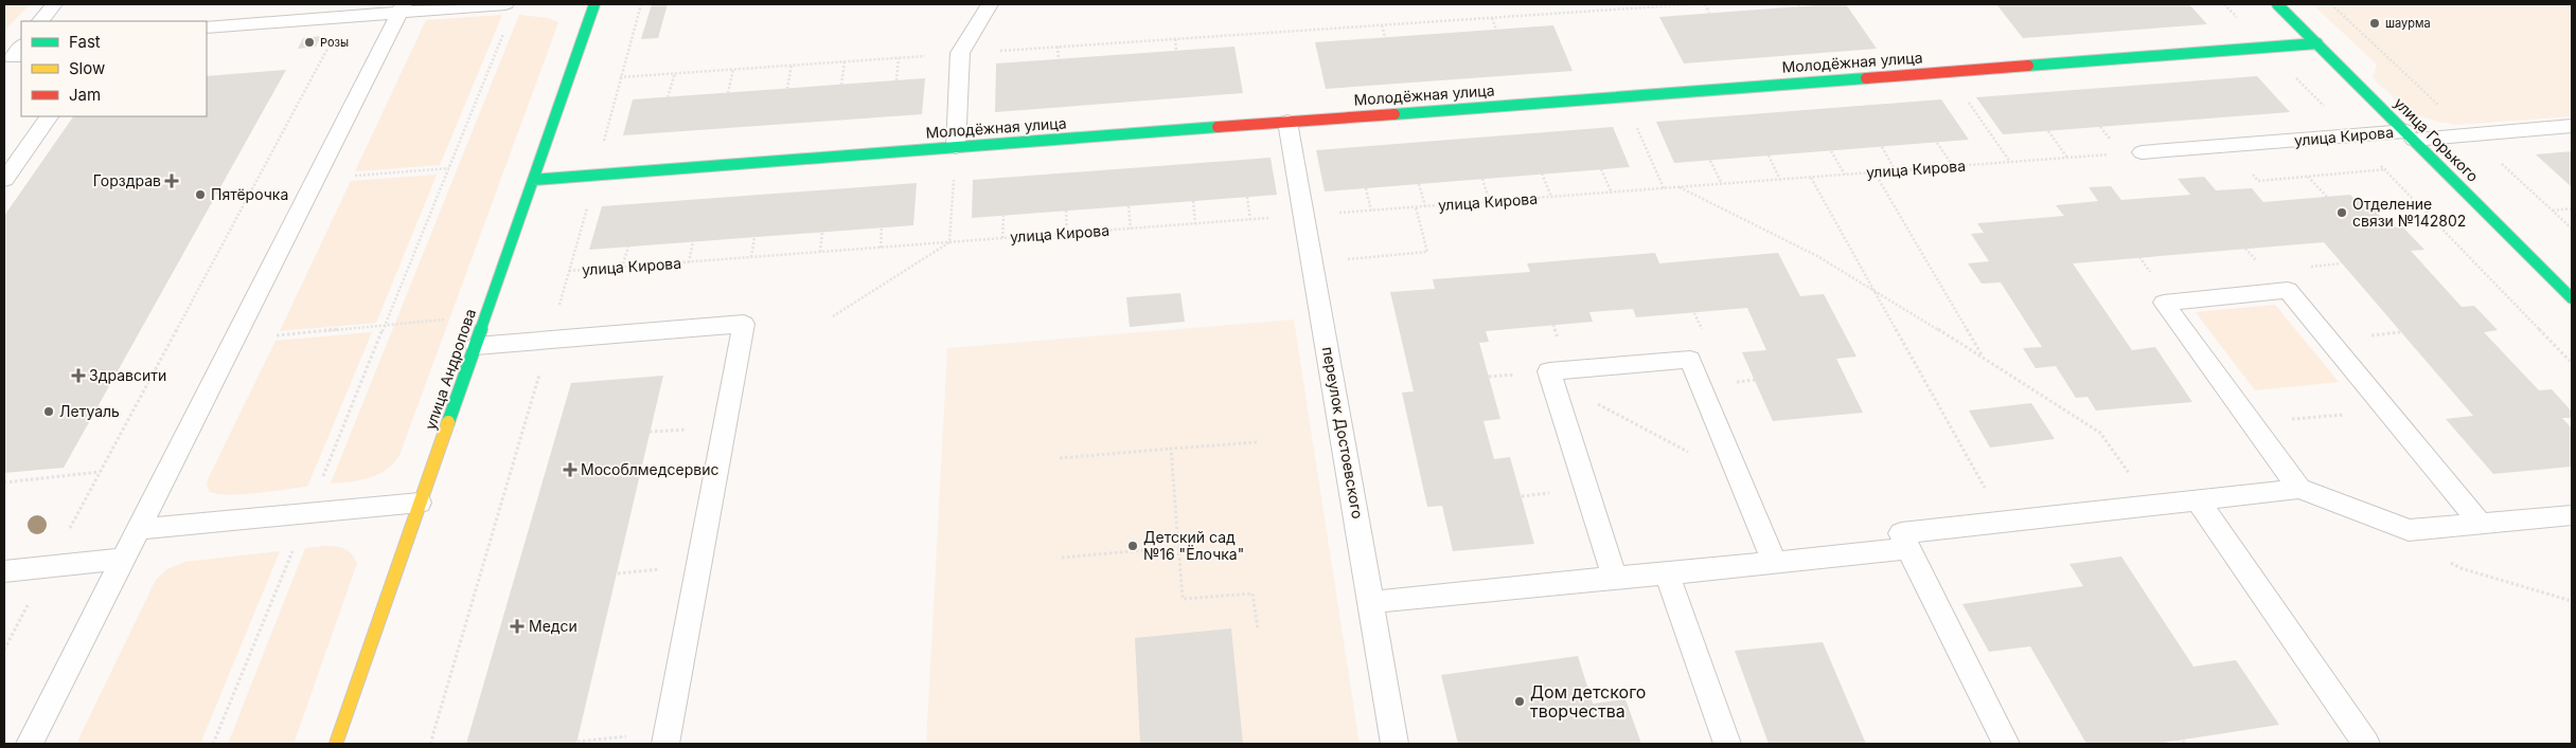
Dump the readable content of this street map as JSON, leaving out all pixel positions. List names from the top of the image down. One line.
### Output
{"streets":{"street":["Молодёжная улица","улица Горького","улица Андропова"],"lane":["улица Кирова","переулок Достоевского"]},"crossings":[["Молодёжная улица","улица Горького"],["Молодёжная улица","улица Андропова"],["Молодёжная улица","переулок Достоевского"],["улица Кирова","улица Горького"],["улица Кирова","переулок Достоевского"]],"places":{"other":["шаурма","Розы","Пятёрочка","Отделение связи №142802","Летуаль","Детский сад №16 \"Ёлочка\"","Дом детского творчества"],"health":["Горздрав","Здравсити","Мособлмедсервис","Медси"]},"legend":["Fast","Slow","Jam"]}
